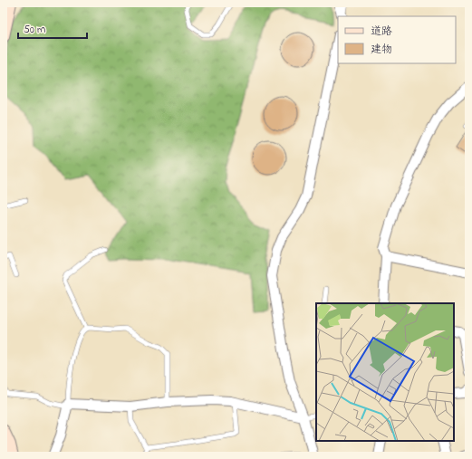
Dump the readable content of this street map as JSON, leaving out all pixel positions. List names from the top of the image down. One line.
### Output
{"legend":["道路","建物"],"scale_bar":"50 m"}
